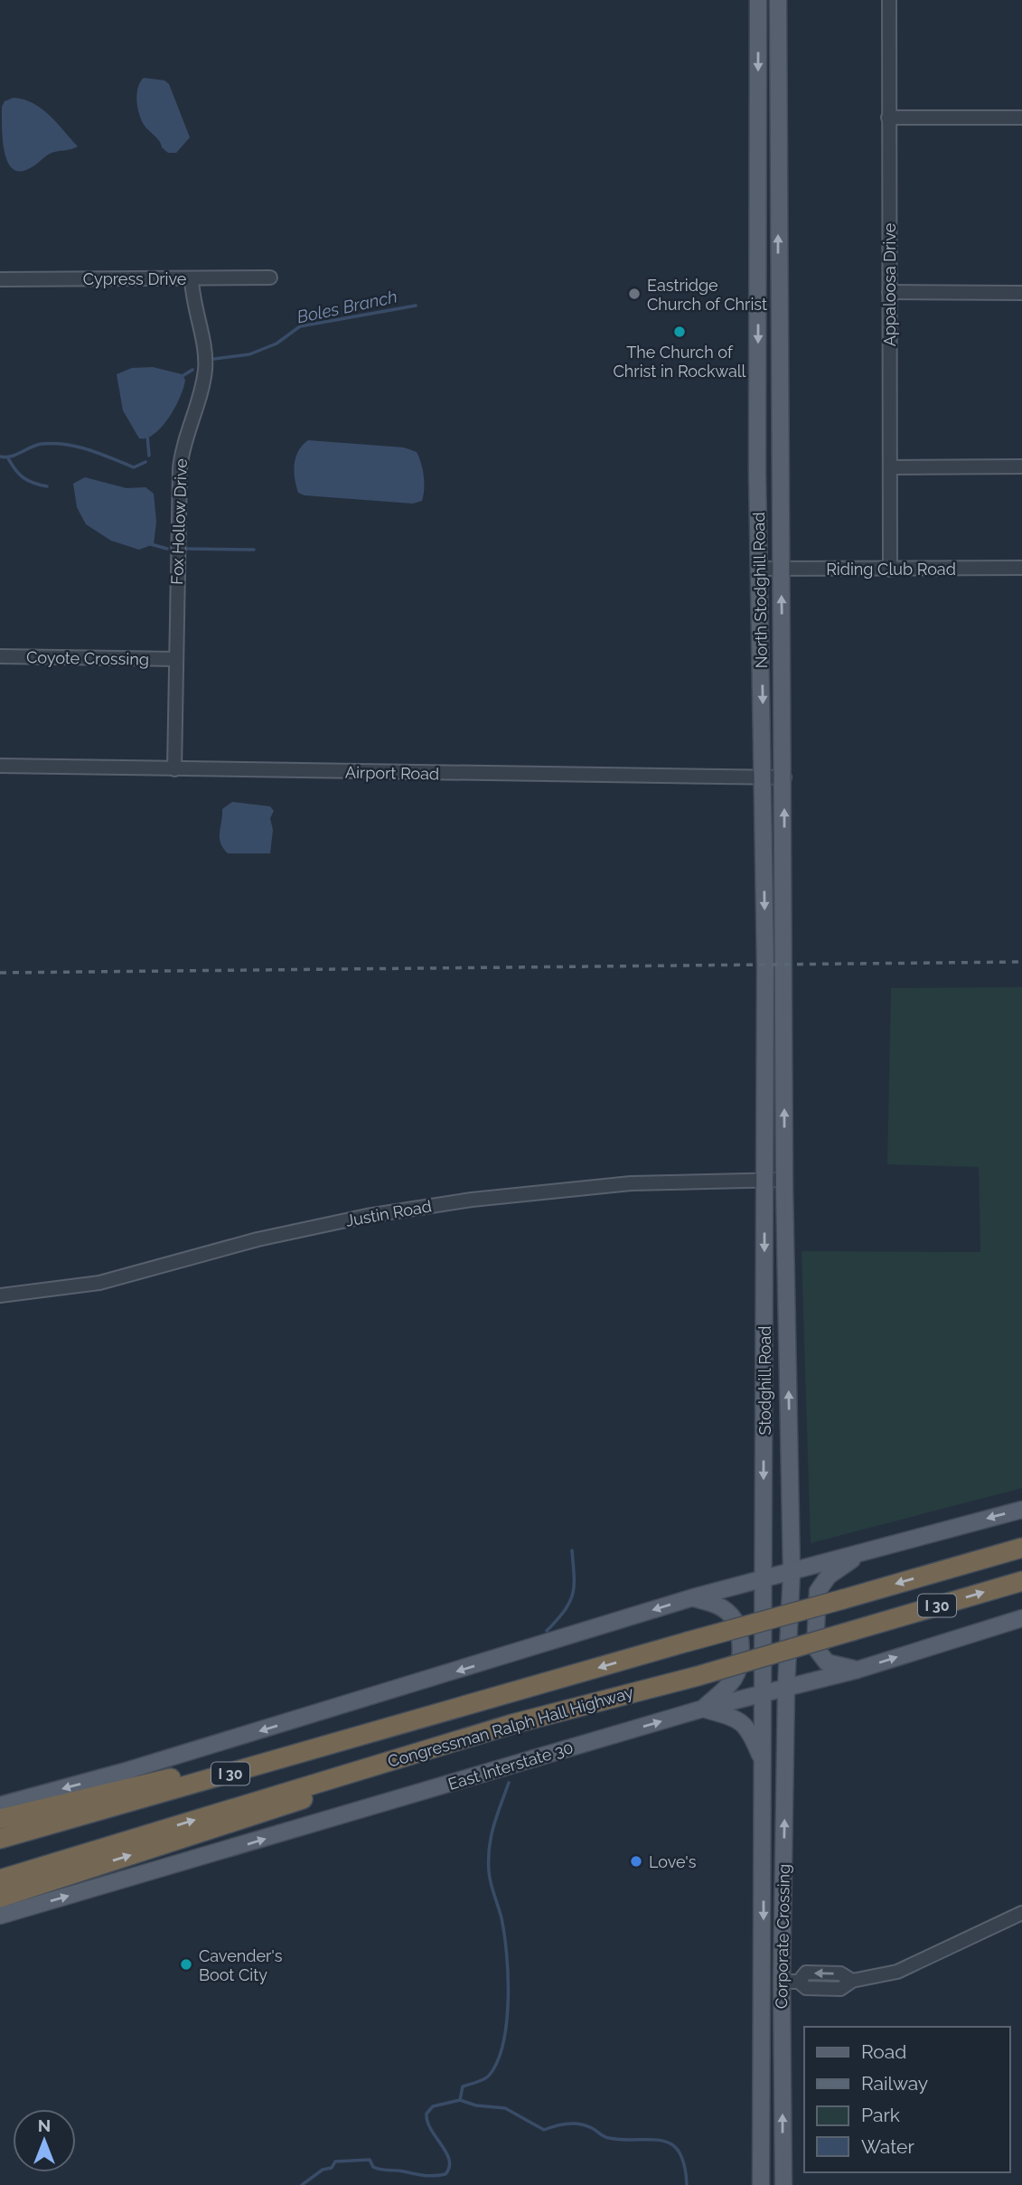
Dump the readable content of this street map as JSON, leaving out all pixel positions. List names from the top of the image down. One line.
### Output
{"streets":{"highway":["I 30","Congressman Ralph Hall Highway"],"main road":["North Stodghill Road","Stodghill Road","East Interstate 30","Corporate Crossing"],"street":["Cypress Drive","Appaloosa Drive","Fox Hollow Drive","Riding Club Road","Coyote Crossing","Airport Road","Justin Road"]},"crossings":[["Cypress Drive","Fox Hollow Drive"],["Appaloosa Drive","Riding Club Road"],["Fox Hollow Drive","Coyote Crossing"],["Fox Hollow Drive","Airport Road"],["Riding Club Road","North Stodghill Road"],["North Stodghill Road","Airport Road"],["North Stodghill Road","Justin Road"],["North Stodghill Road","Stodghill Road"],["Justin Road","Stodghill Road"],["Stodghill Road","East Interstate 30"],["Stodghill Road","Corporate Crossing"],["East Interstate 30","Corporate Crossing"]],"water":["Boles Branch"],"places":["Eastridge Church of Christ","The Church of Christ in Rockwall","Love's","Cavender's Boot City"],"legend":["Road","Railway","Park","Water"],"north":"top"}
